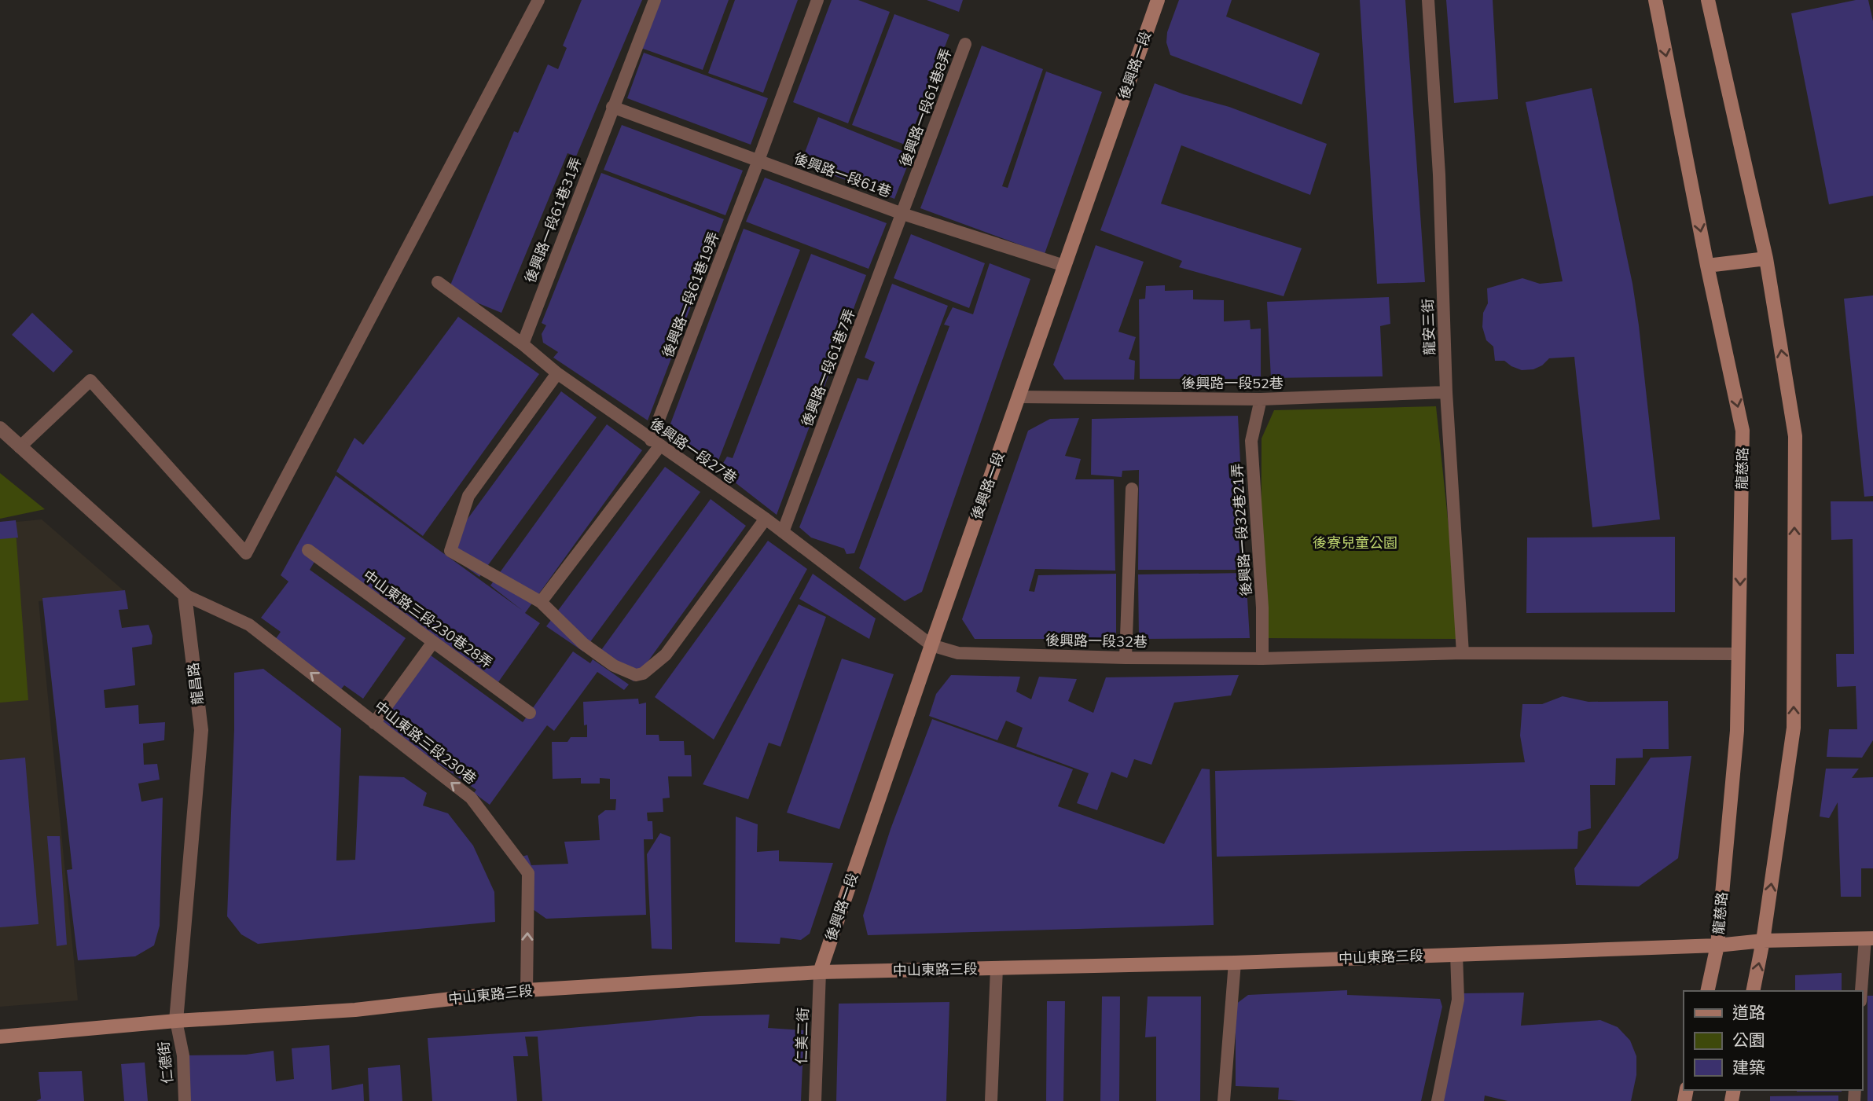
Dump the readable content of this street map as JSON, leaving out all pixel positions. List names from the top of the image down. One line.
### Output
{"streets":{"street":["後興路一段","龍慈路","龍昌路","中山東路三段"],"lane":["後興路一段61巷8弄","後興路一段61巷","後興路一段61巷31弄","後興路一段61巷19弄","龍安三街","後興路一段61巷7弄","後興路一段52巷","後興路一段27巷","後興路一段32巷21弄","中山東路三段230巷28弄","後興路一段32巷","中山東路三段230巷","仁美二街","仁德街"]},"crossings":[["後興路一段","後興路一段61巷"],["後興路一段","後興路一段52巷"],["後興路一段","後興路一段27巷"],["後興路一段","後興路一段32巷"],["後興路一段","中山東路三段"],["後興路一段","仁美二街"],["後興路一段61巷8弄","後興路一段61巷"],["後興路一段61巷8弄","後興路一段61巷7弄"],["後興路一段61巷","後興路一段61巷31弄"],["後興路一段61巷","後興路一段61巷19弄"],["後興路一段61巷","後興路一段61巷7弄"],["後興路一段61巷31弄","後興路一段27巷"],["後興路一段61巷19弄","後興路一段27巷"],["龍安三街","後興路一段52巷"],["龍安三街","後興路一段32巷"],["後興路一段61巷7弄","後興路一段27巷"],["後興路一段52巷","後興路一段32巷21弄"],["後興路一段27巷","後興路一段32巷"],["龍慈路","後興路一段32巷"],["龍慈路","中山東路三段"],["後興路一段32巷21弄","後興路一段32巷"],["龍昌路","中山東路三段230巷"],["龍昌路","中山東路三段"],["龍昌路","仁德街"],["中山東路三段230巷","中山東路三段"],["中山東路三段","仁美二街"],["中山東路三段","仁德街"]],"one_way":["中山東路三段230巷"],"parks":["後寮兒童公園"],"legend":["道路","公園","建築"]}
